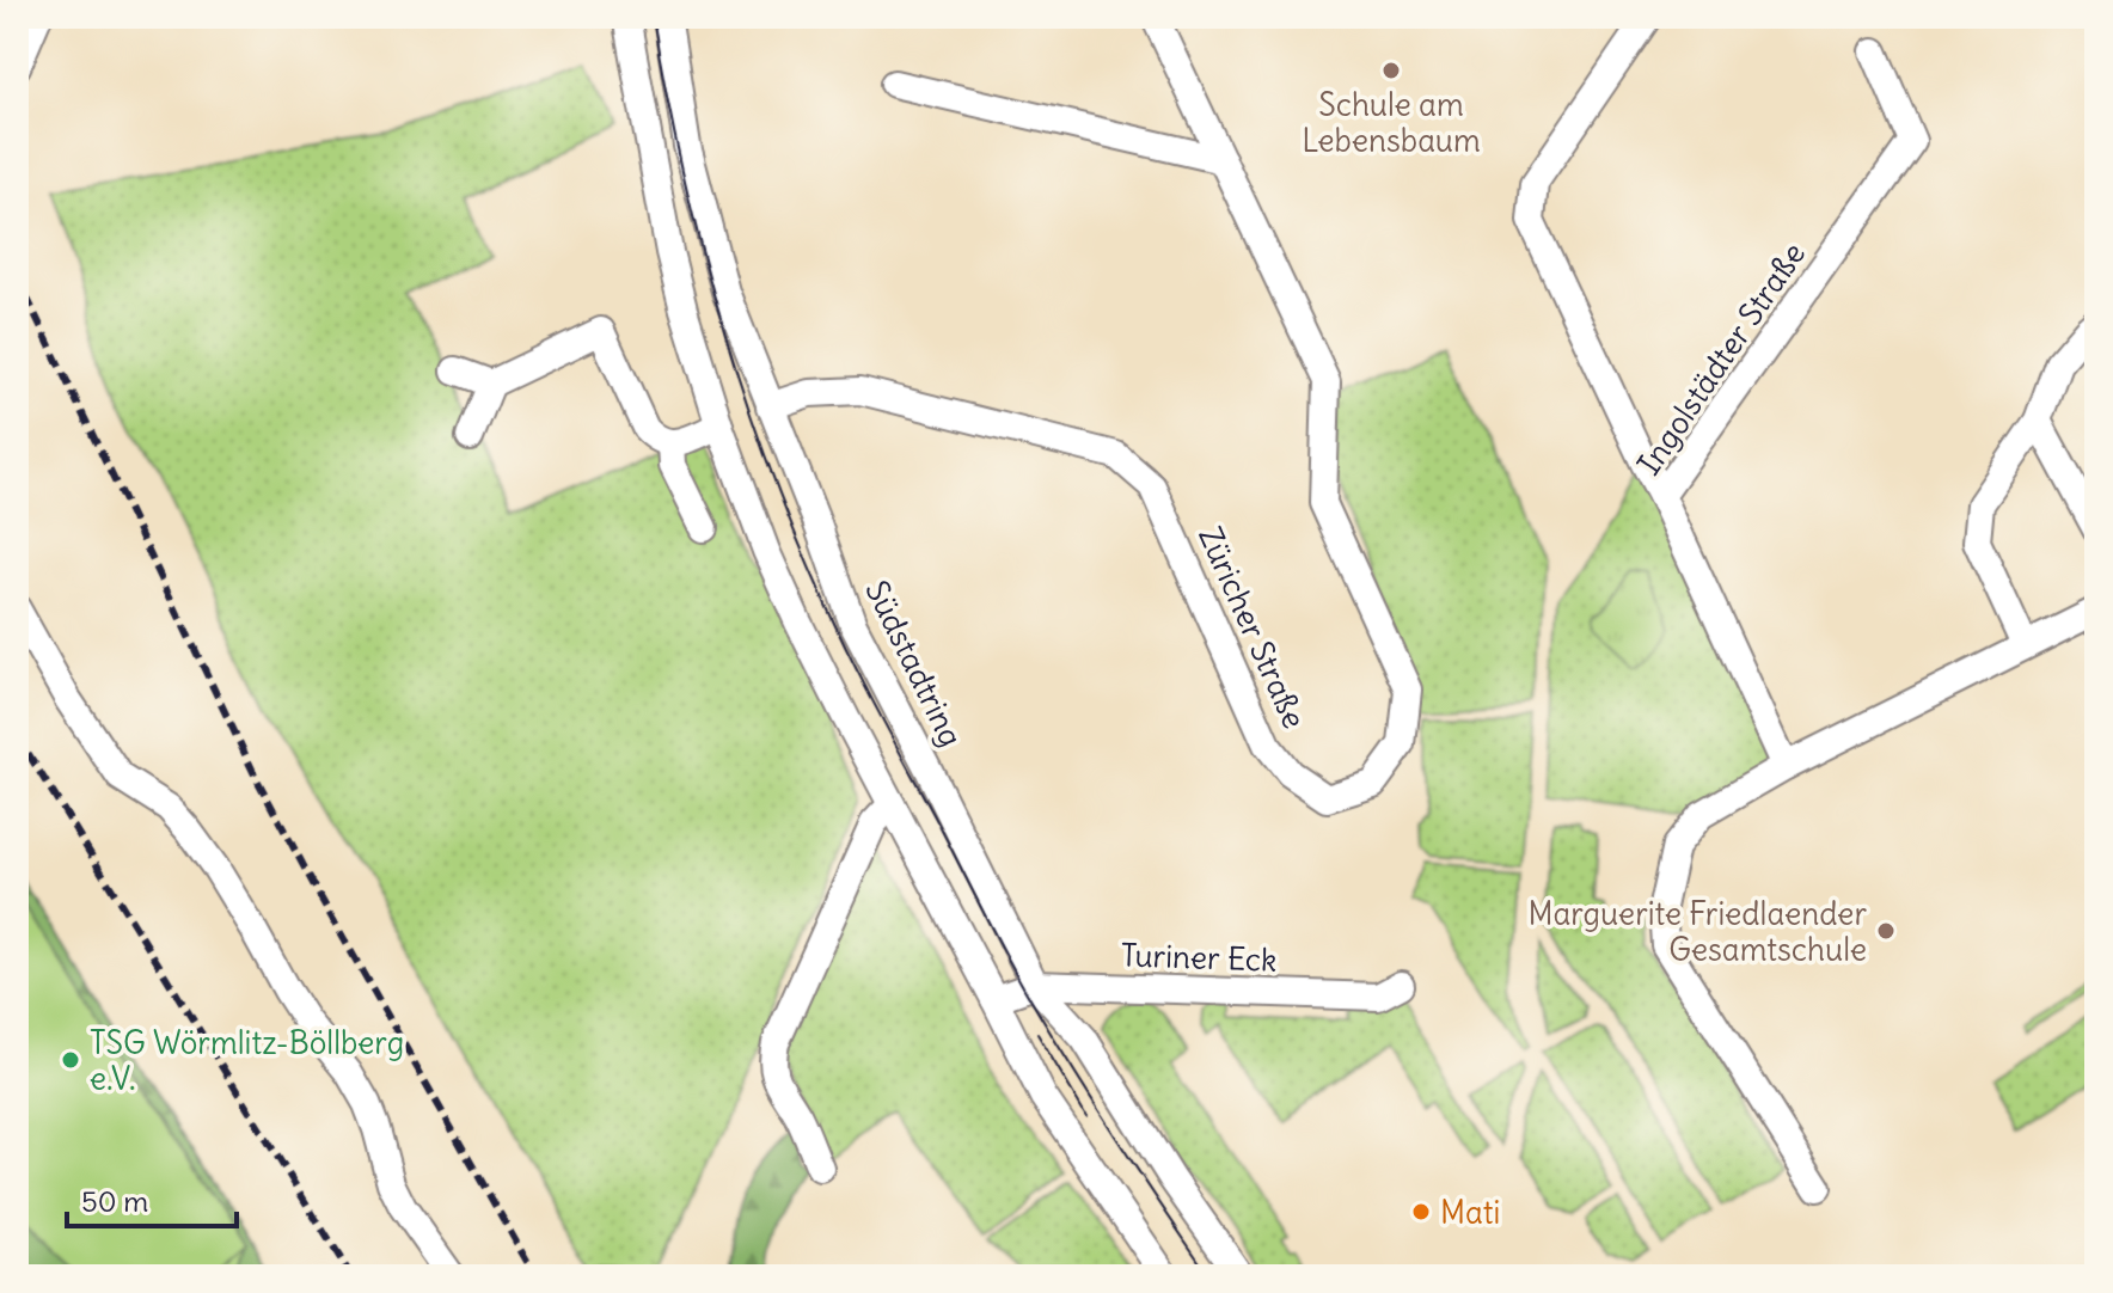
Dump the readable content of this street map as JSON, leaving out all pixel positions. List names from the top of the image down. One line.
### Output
{"streets":{"street":["Ingolstädter Straße","Züricher Straße","Südstadtring","Turiner Eck"]},"crossings":[["Züricher Straße","Südstadtring"],["Südstadtring","Turiner Eck"]],"places":["Schule am Lebensbaum","Marguerite Friedlaender Gesamtschule","TSG Wörmlitz-Böllberg e.V.","Mati"],"scale_bar":"50 m"}
